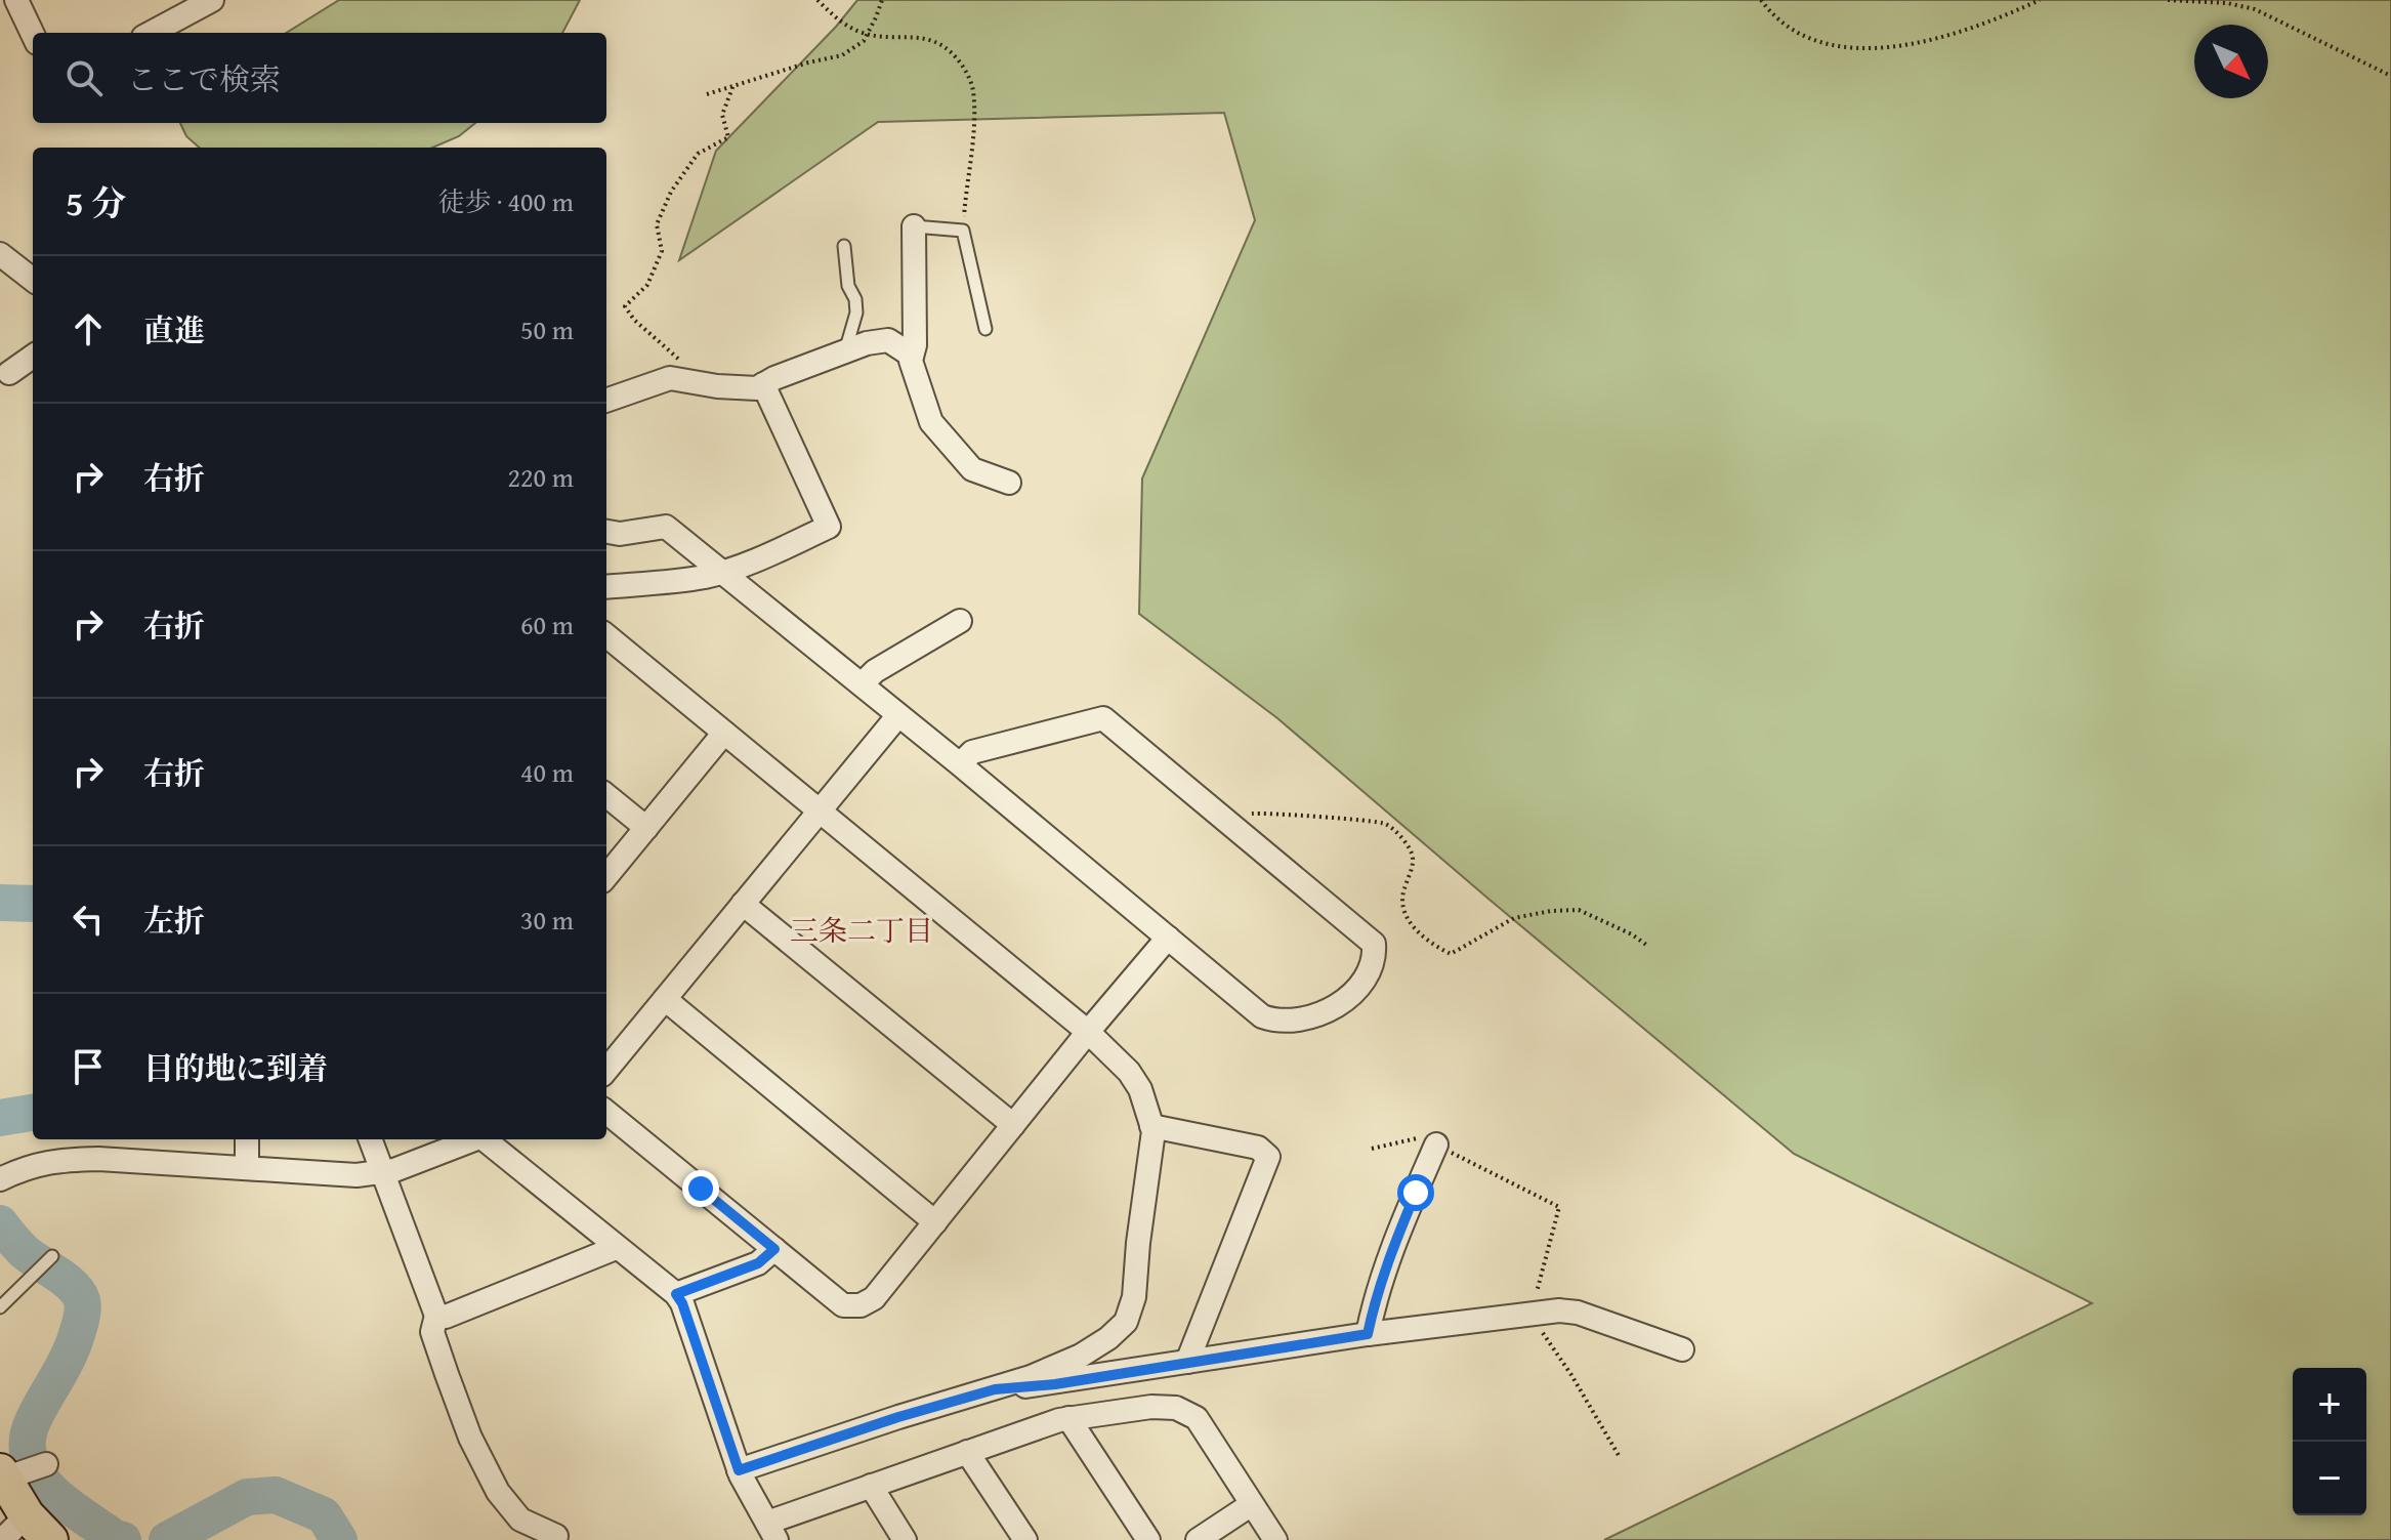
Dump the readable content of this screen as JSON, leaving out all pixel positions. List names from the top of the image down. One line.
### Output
{"districts":["三条二丁目"],"north":"bottom right","page":{"search":"ここで検索","heading":["5 分","徒歩 · 400 m"],"list":[["直進","50 m"],["右折","220 m"],["右折","60 m"],["右折","40 m"],["左折","30 m"],"目的地に到着"],"map_buttons":["+","−"]}}
